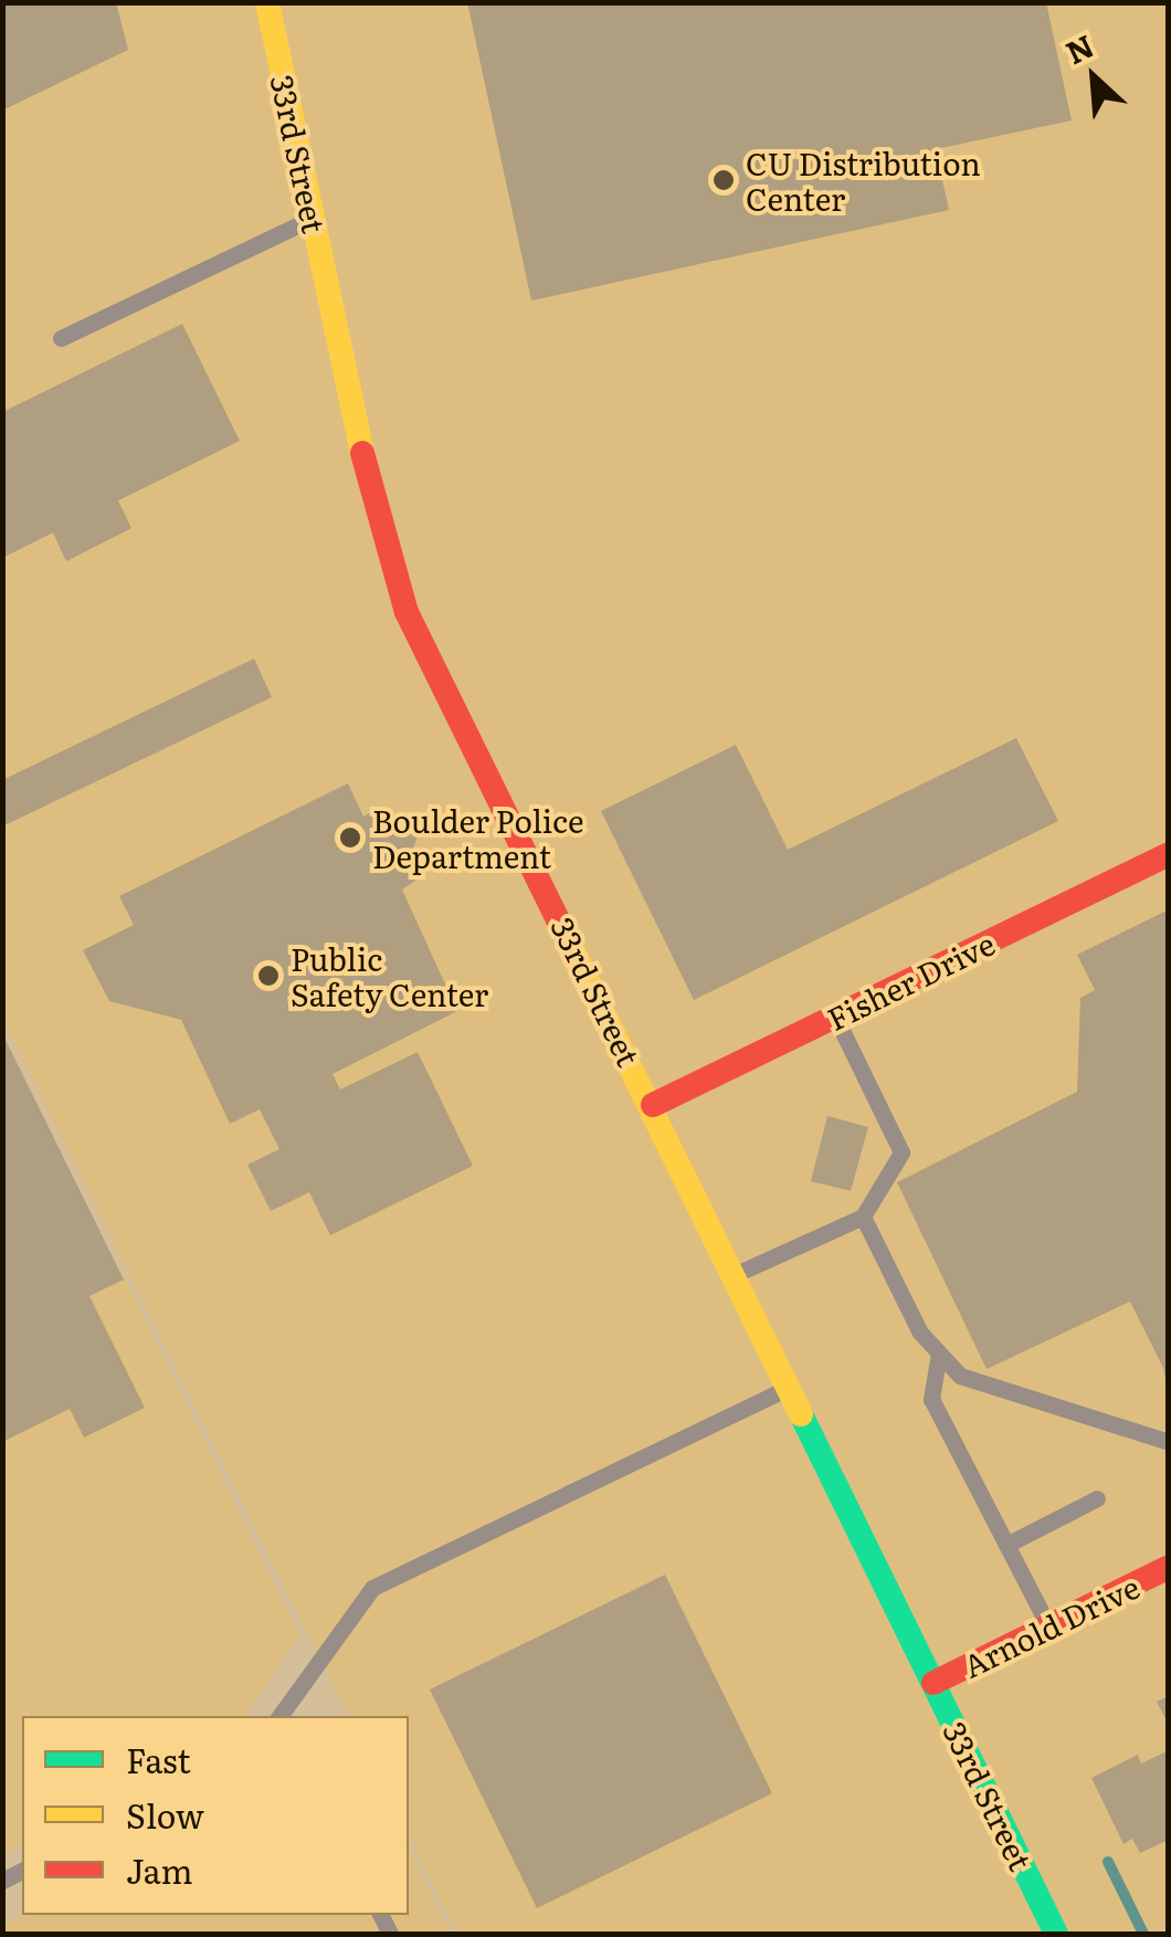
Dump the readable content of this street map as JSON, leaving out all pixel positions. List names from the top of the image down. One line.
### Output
{"streets":{"street":["33rd Street","Fisher Drive","Arnold Drive"]},"crossings":[["33rd Street","Fisher Drive"],["33rd Street","Arnold Drive"]],"places":["CU Distribution Center","Boulder Police Department","Public Safety Center"],"legend":["Fast","Slow","Jam"],"north":"top left"}
